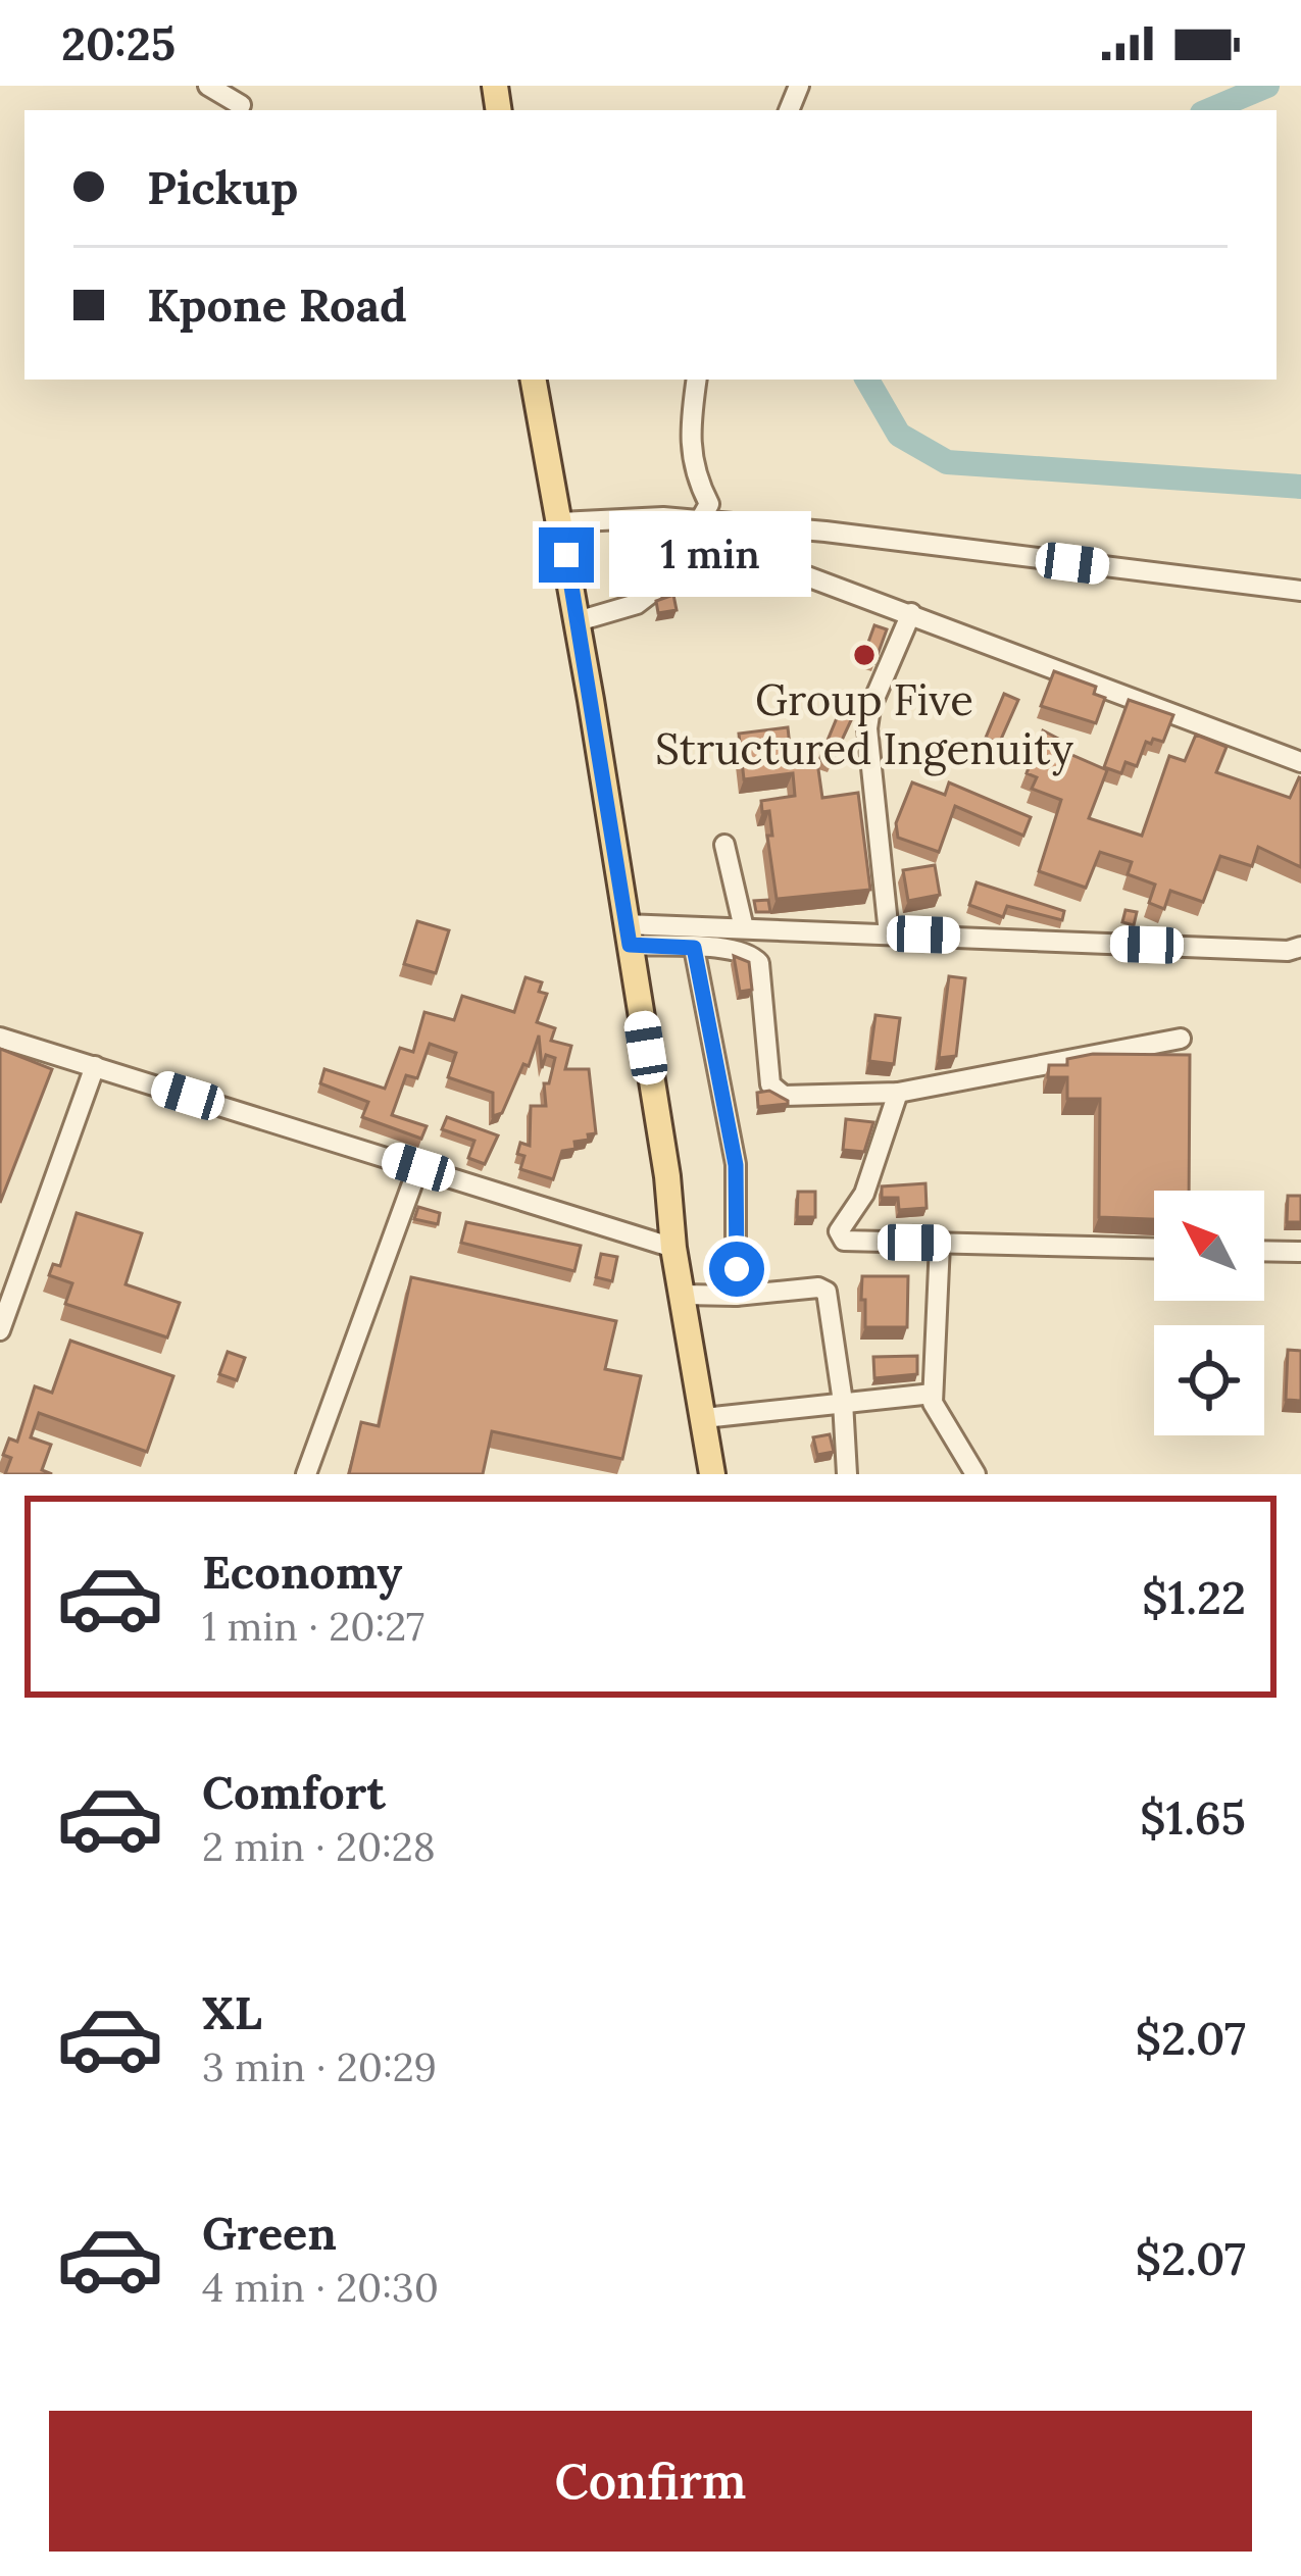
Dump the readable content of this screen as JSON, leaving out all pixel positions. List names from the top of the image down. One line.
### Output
{"places":["Group Five Structured Ingenuity"],"north":"top left","page":{"status":"20:25","banner":["Pickup","Kpone Road"],"bubble":"1 min","list":[{"name":"Economy","note":"1 min · 20:27","value":"$1.22"},{"name":"Comfort","note":"2 min · 20:28","value":"$1.65"},{"name":"XL","note":"3 min · 20:29","value":"$2.07"},{"name":"Green","note":"4 min · 20:30","value":"$2.07"}],"buttons":"Confirm"}}
